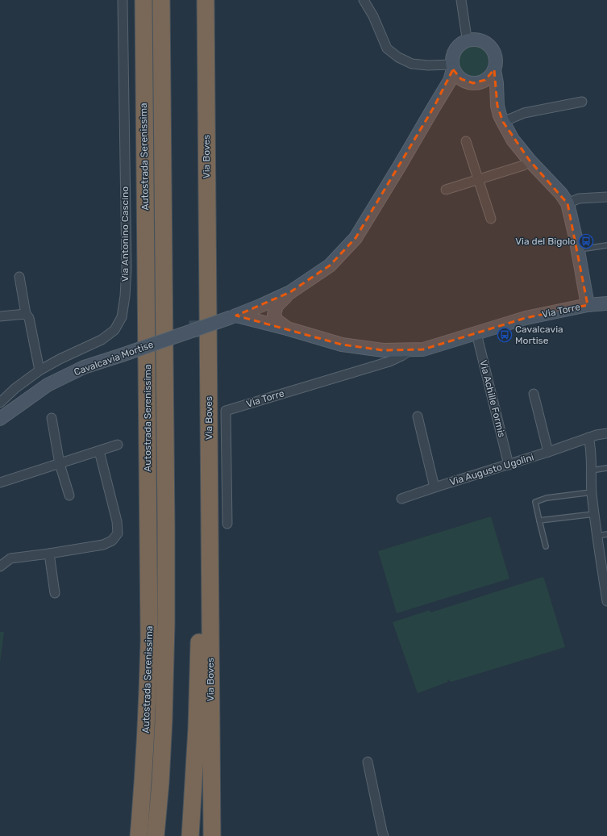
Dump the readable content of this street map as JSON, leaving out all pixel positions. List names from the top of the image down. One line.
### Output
{"streets":{"highway":["Autostrada Serenissima","Via Boves"],"street":["Via Antonino Cascino","Via Torre","Cavalcavia Mortise","Via Achille Formis","Via Augusto Ugolini"]},"crossings":[["Via Torre","Cavalcavia Mortise"],["Via Torre","Via Achille Formis"],["Via Achille Formis","Via Augusto Ugolini"]],"places":{"bus stop":["Via del Bigolo","Cavalcavia Mortise"]}}
